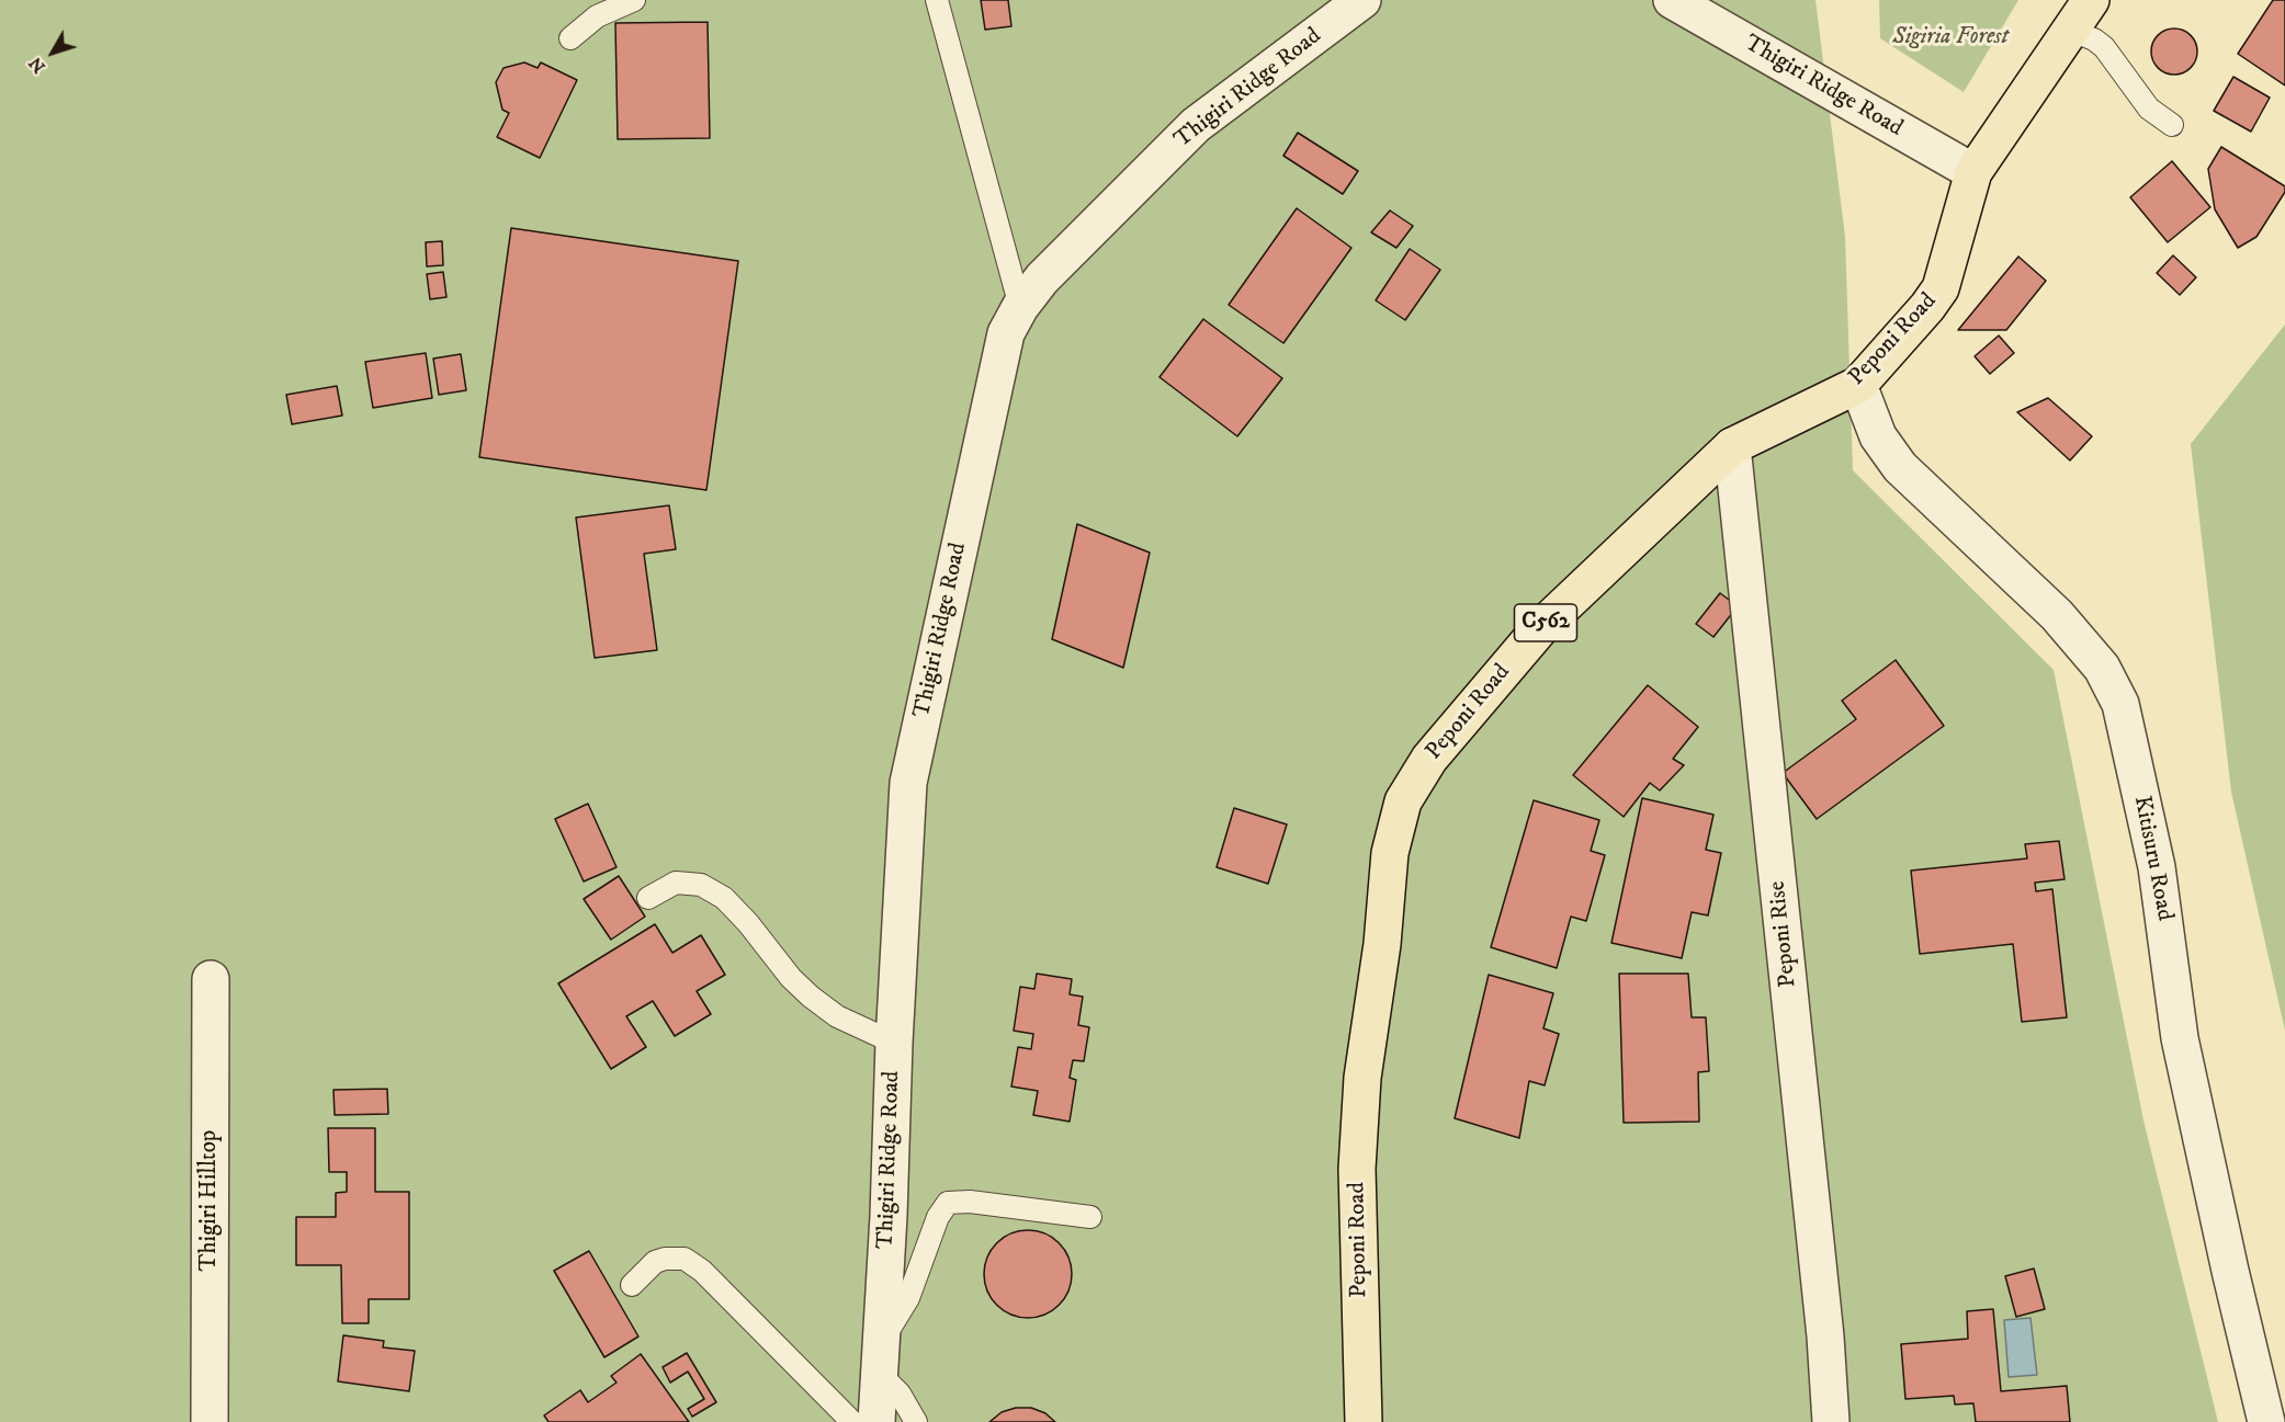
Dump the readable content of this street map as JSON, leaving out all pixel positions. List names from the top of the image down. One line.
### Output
{"streets":{"main road":["Peponi Road","C562"],"street":["Thigiri Ridge Road","Kitisuru Road","Peponi Rise","Thigiri Hilltop"]},"crossings":[["Thigiri Ridge Road","Peponi Road"],["Peponi Road","Kitisuru Road"],["Peponi Road","Peponi Rise"]],"parks":["Sigiria Forest"],"north":"bottom left"}
